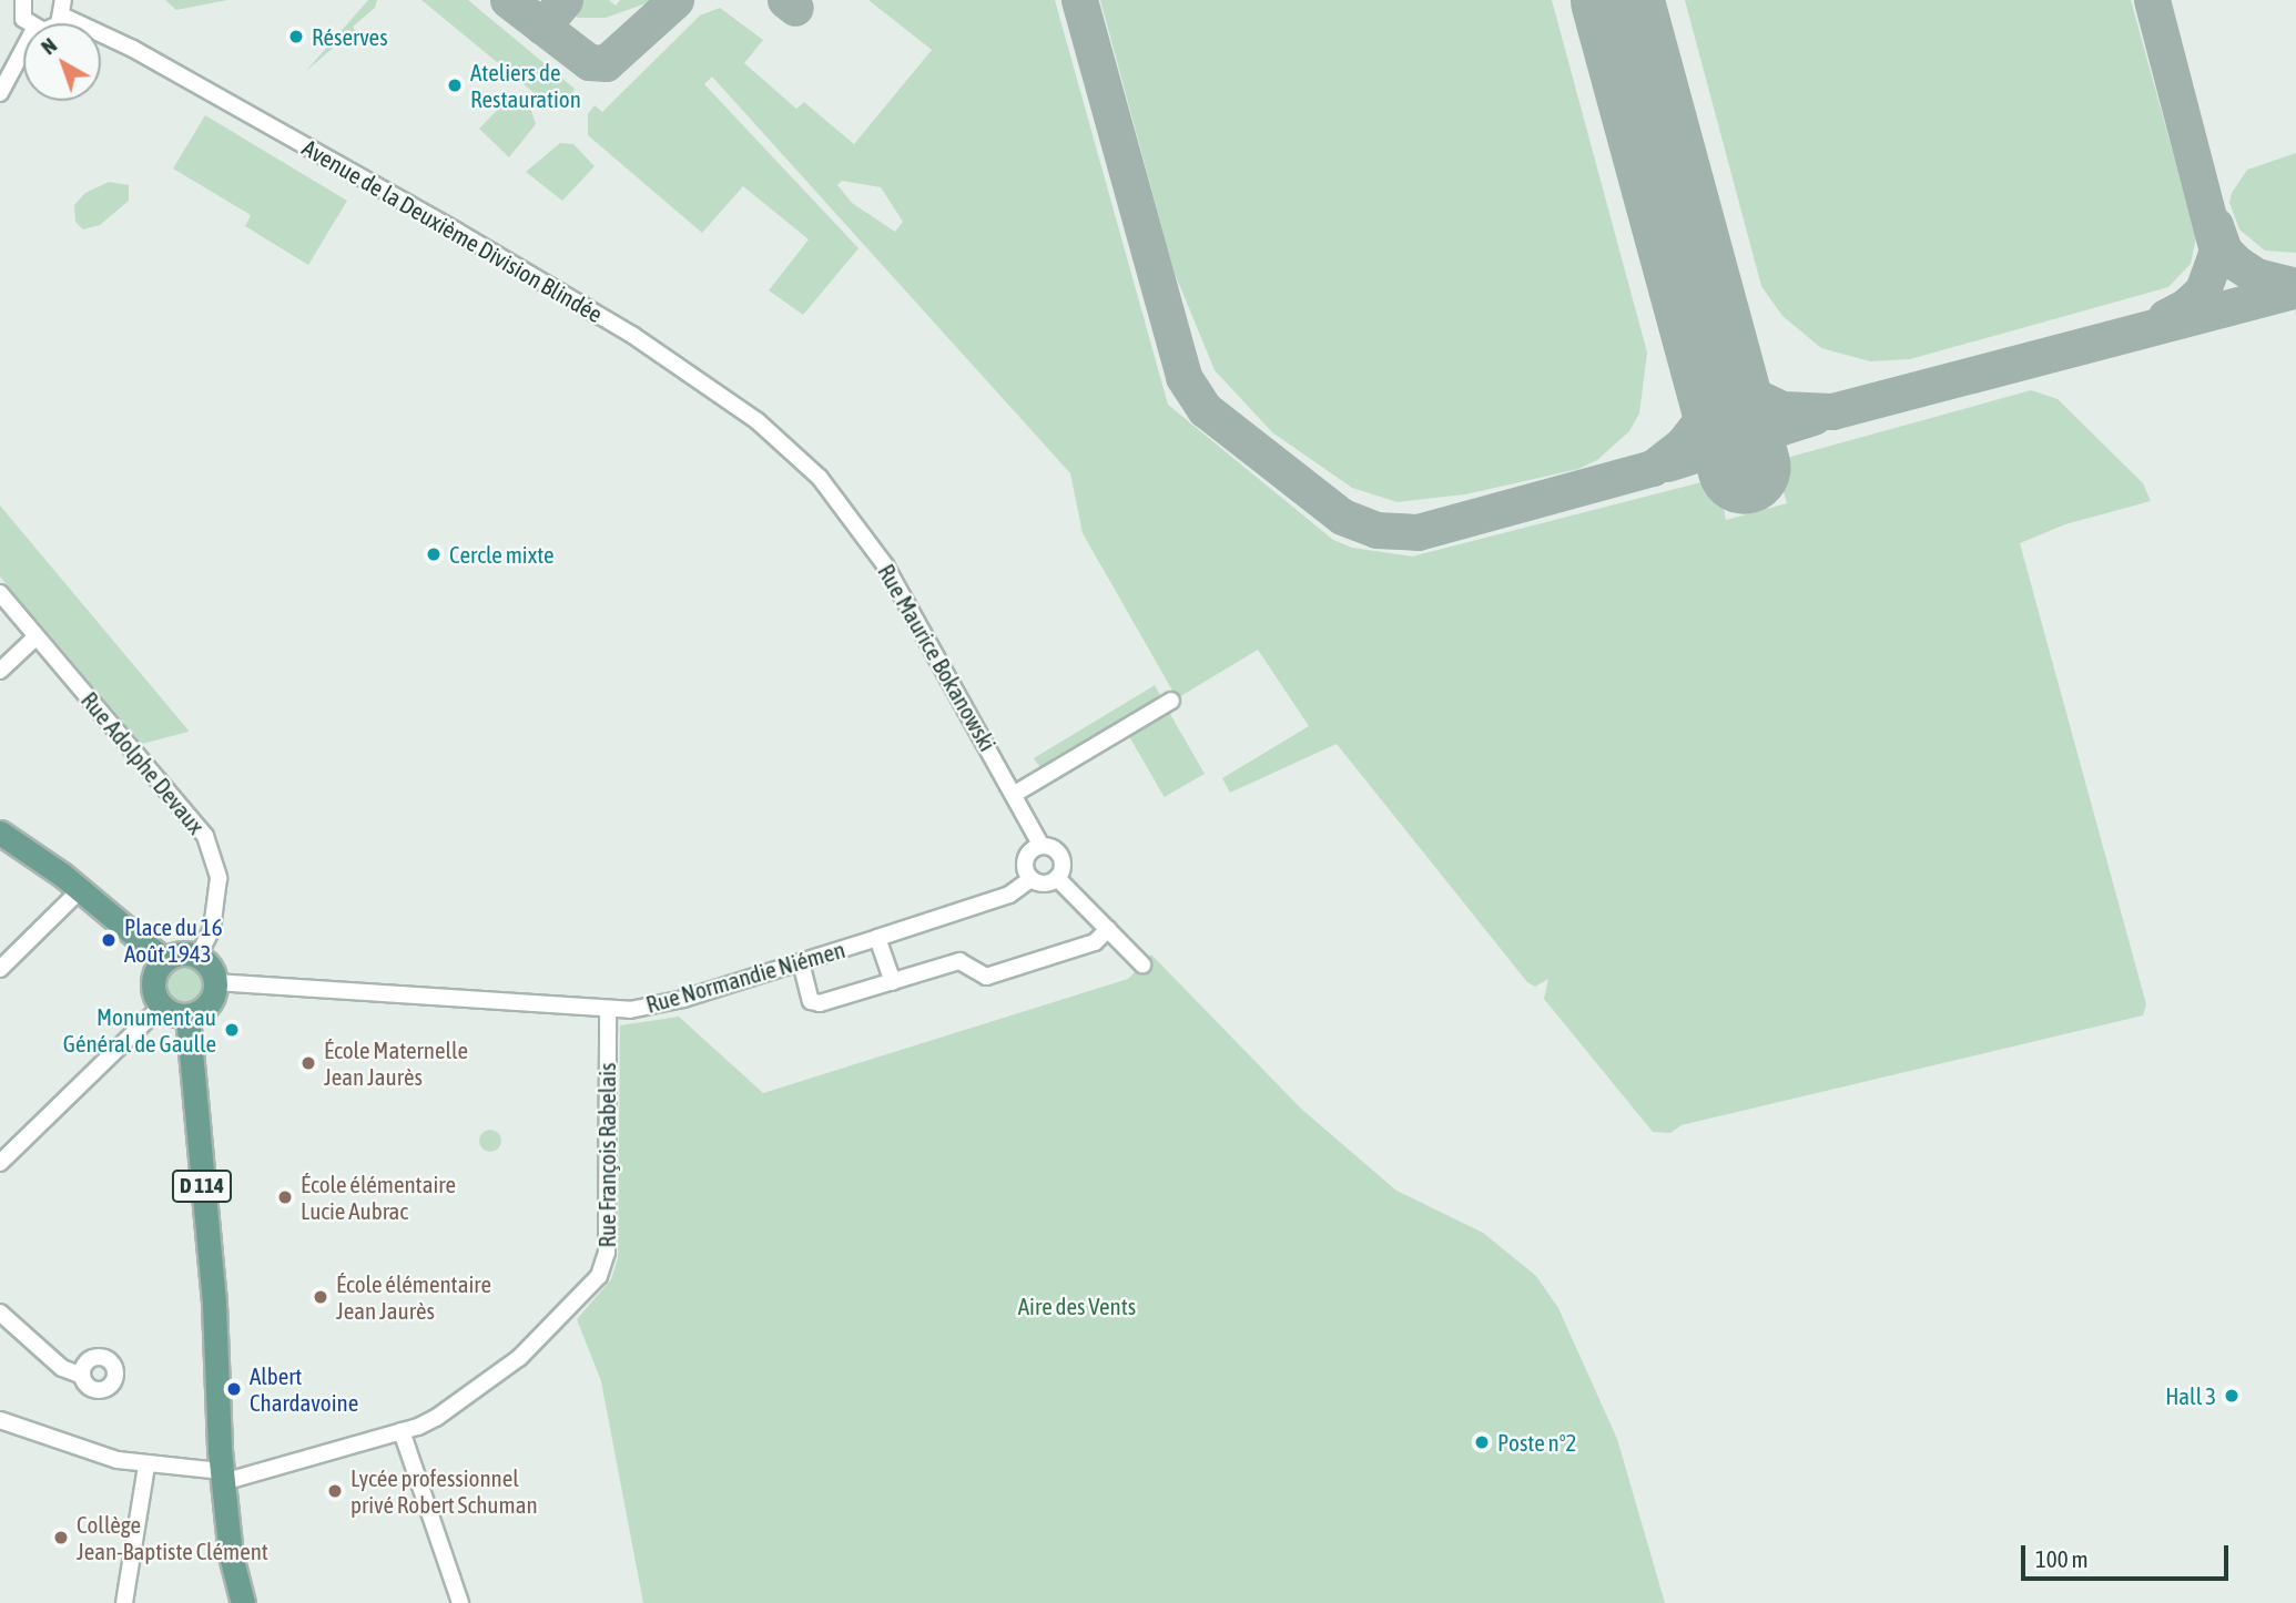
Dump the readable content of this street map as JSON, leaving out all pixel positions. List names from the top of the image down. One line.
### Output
{"streets":{"main road":["D 114"],"street":["Avenue de la Deuxième Division Blindée","Rue Maurice Bokanowski","Rue Adolphe Devaux","Rue Normandie Niémen","Rue François Rabelais"]},"crossings":[["Avenue de la Deuxième Division Blindée","Rue Maurice Bokanowski"],["Rue Maurice Bokanowski","Rue Normandie Niémen"],["Rue Adolphe Devaux","Rue Normandie Niémen"],["Rue Adolphe Devaux","D 114"],["Rue Normandie Niémen","Rue François Rabelais"],["Rue Normandie Niémen","D 114"],["Rue François Rabelais","D 114"]],"parks":["Aire des Vents"],"places":["Réserves","Ateliers de Restauration","Cercle mixte","Place du 16 Août 1943","Monument au Général de Gaulle","École Maternelle Jean Jaurès","École élémentaire Lucie Aubrac","École élémentaire Jean Jaurès","Albert Chardavoine","Hall 3","Poste n°2","Lycée professionnel privé Robert Schuman","Collège Jean-Baptiste Clément"],"scale_bar":"100 m","north":"top left"}
